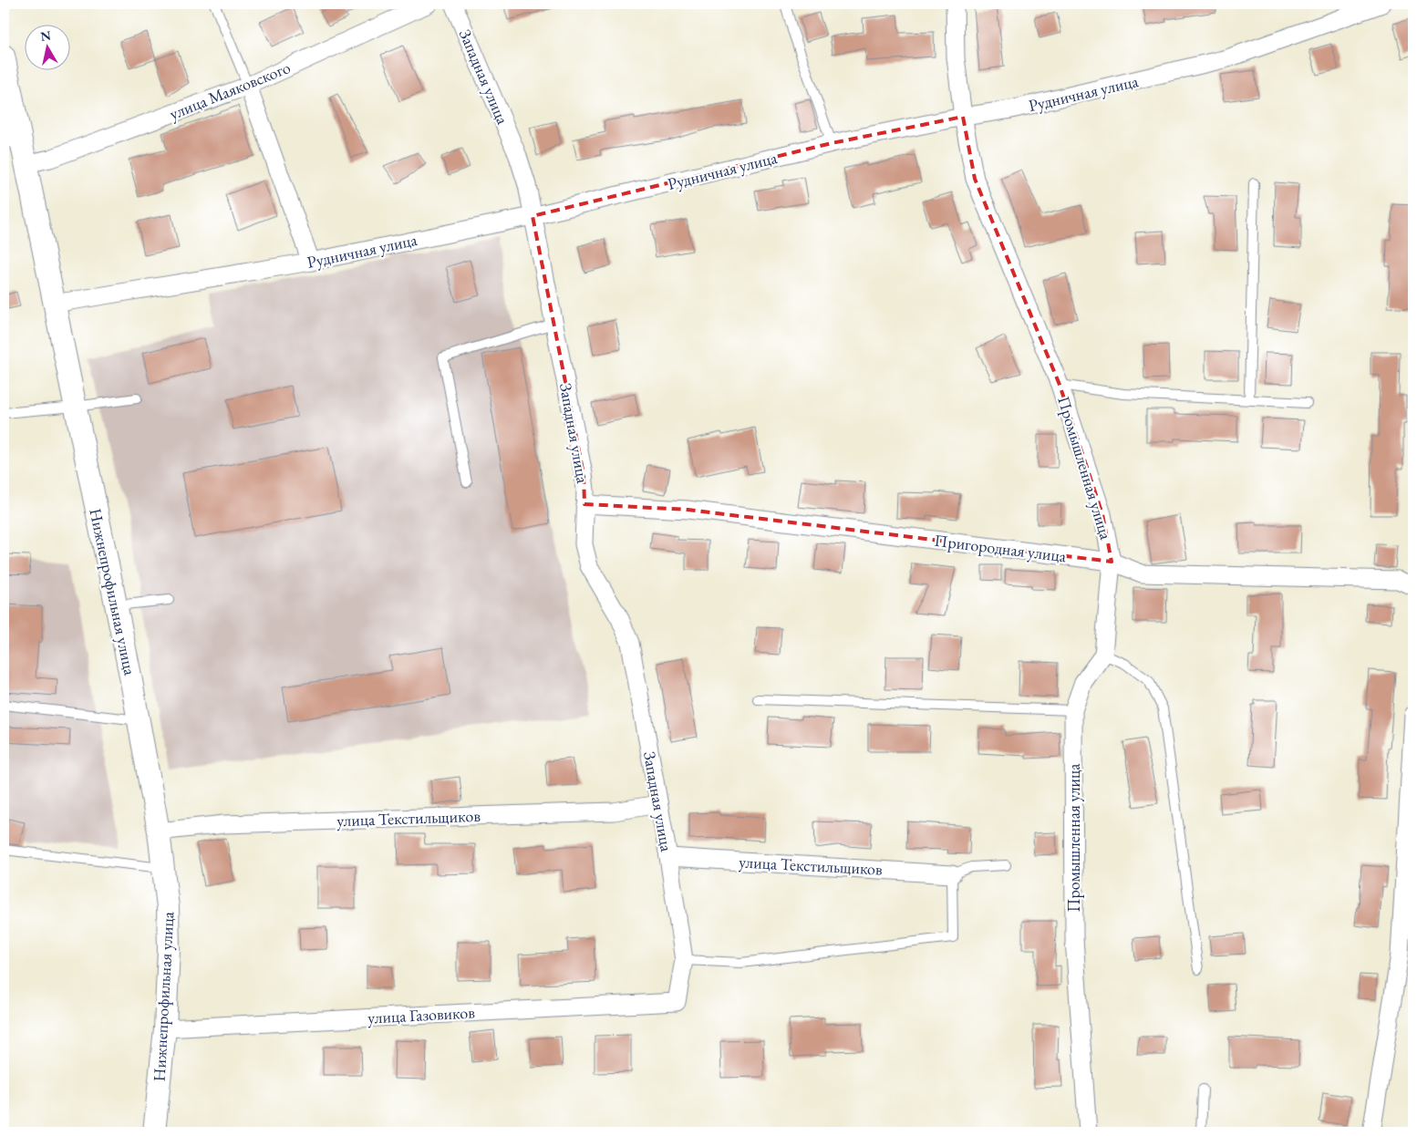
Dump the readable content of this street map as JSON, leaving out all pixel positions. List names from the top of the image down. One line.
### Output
{"streets":{"street":["Западная улица","улица Маяковского","Рудничная улица","Промышленная улица","Пригородная улица","Нижнепрофильная улица","улица Текстильщиков","улица Газовиков"]},"crossings":[["Западная улица","Рудничная улица"],["Западная улица","Пригородная улица"],["Западная улица","улица Текстильщиков"],["Западная улица","улица Газовиков"],["улица Маяковского","Нижнепрофильная улица"],["Рудничная улица","Промышленная улица"],["Рудничная улица","Нижнепрофильная улица"],["Промышленная улица","Пригородная улица"],["Нижнепрофильная улица","улица Текстильщиков"],["Нижнепрофильная улица","улица Газовиков"]],"north":"top"}
